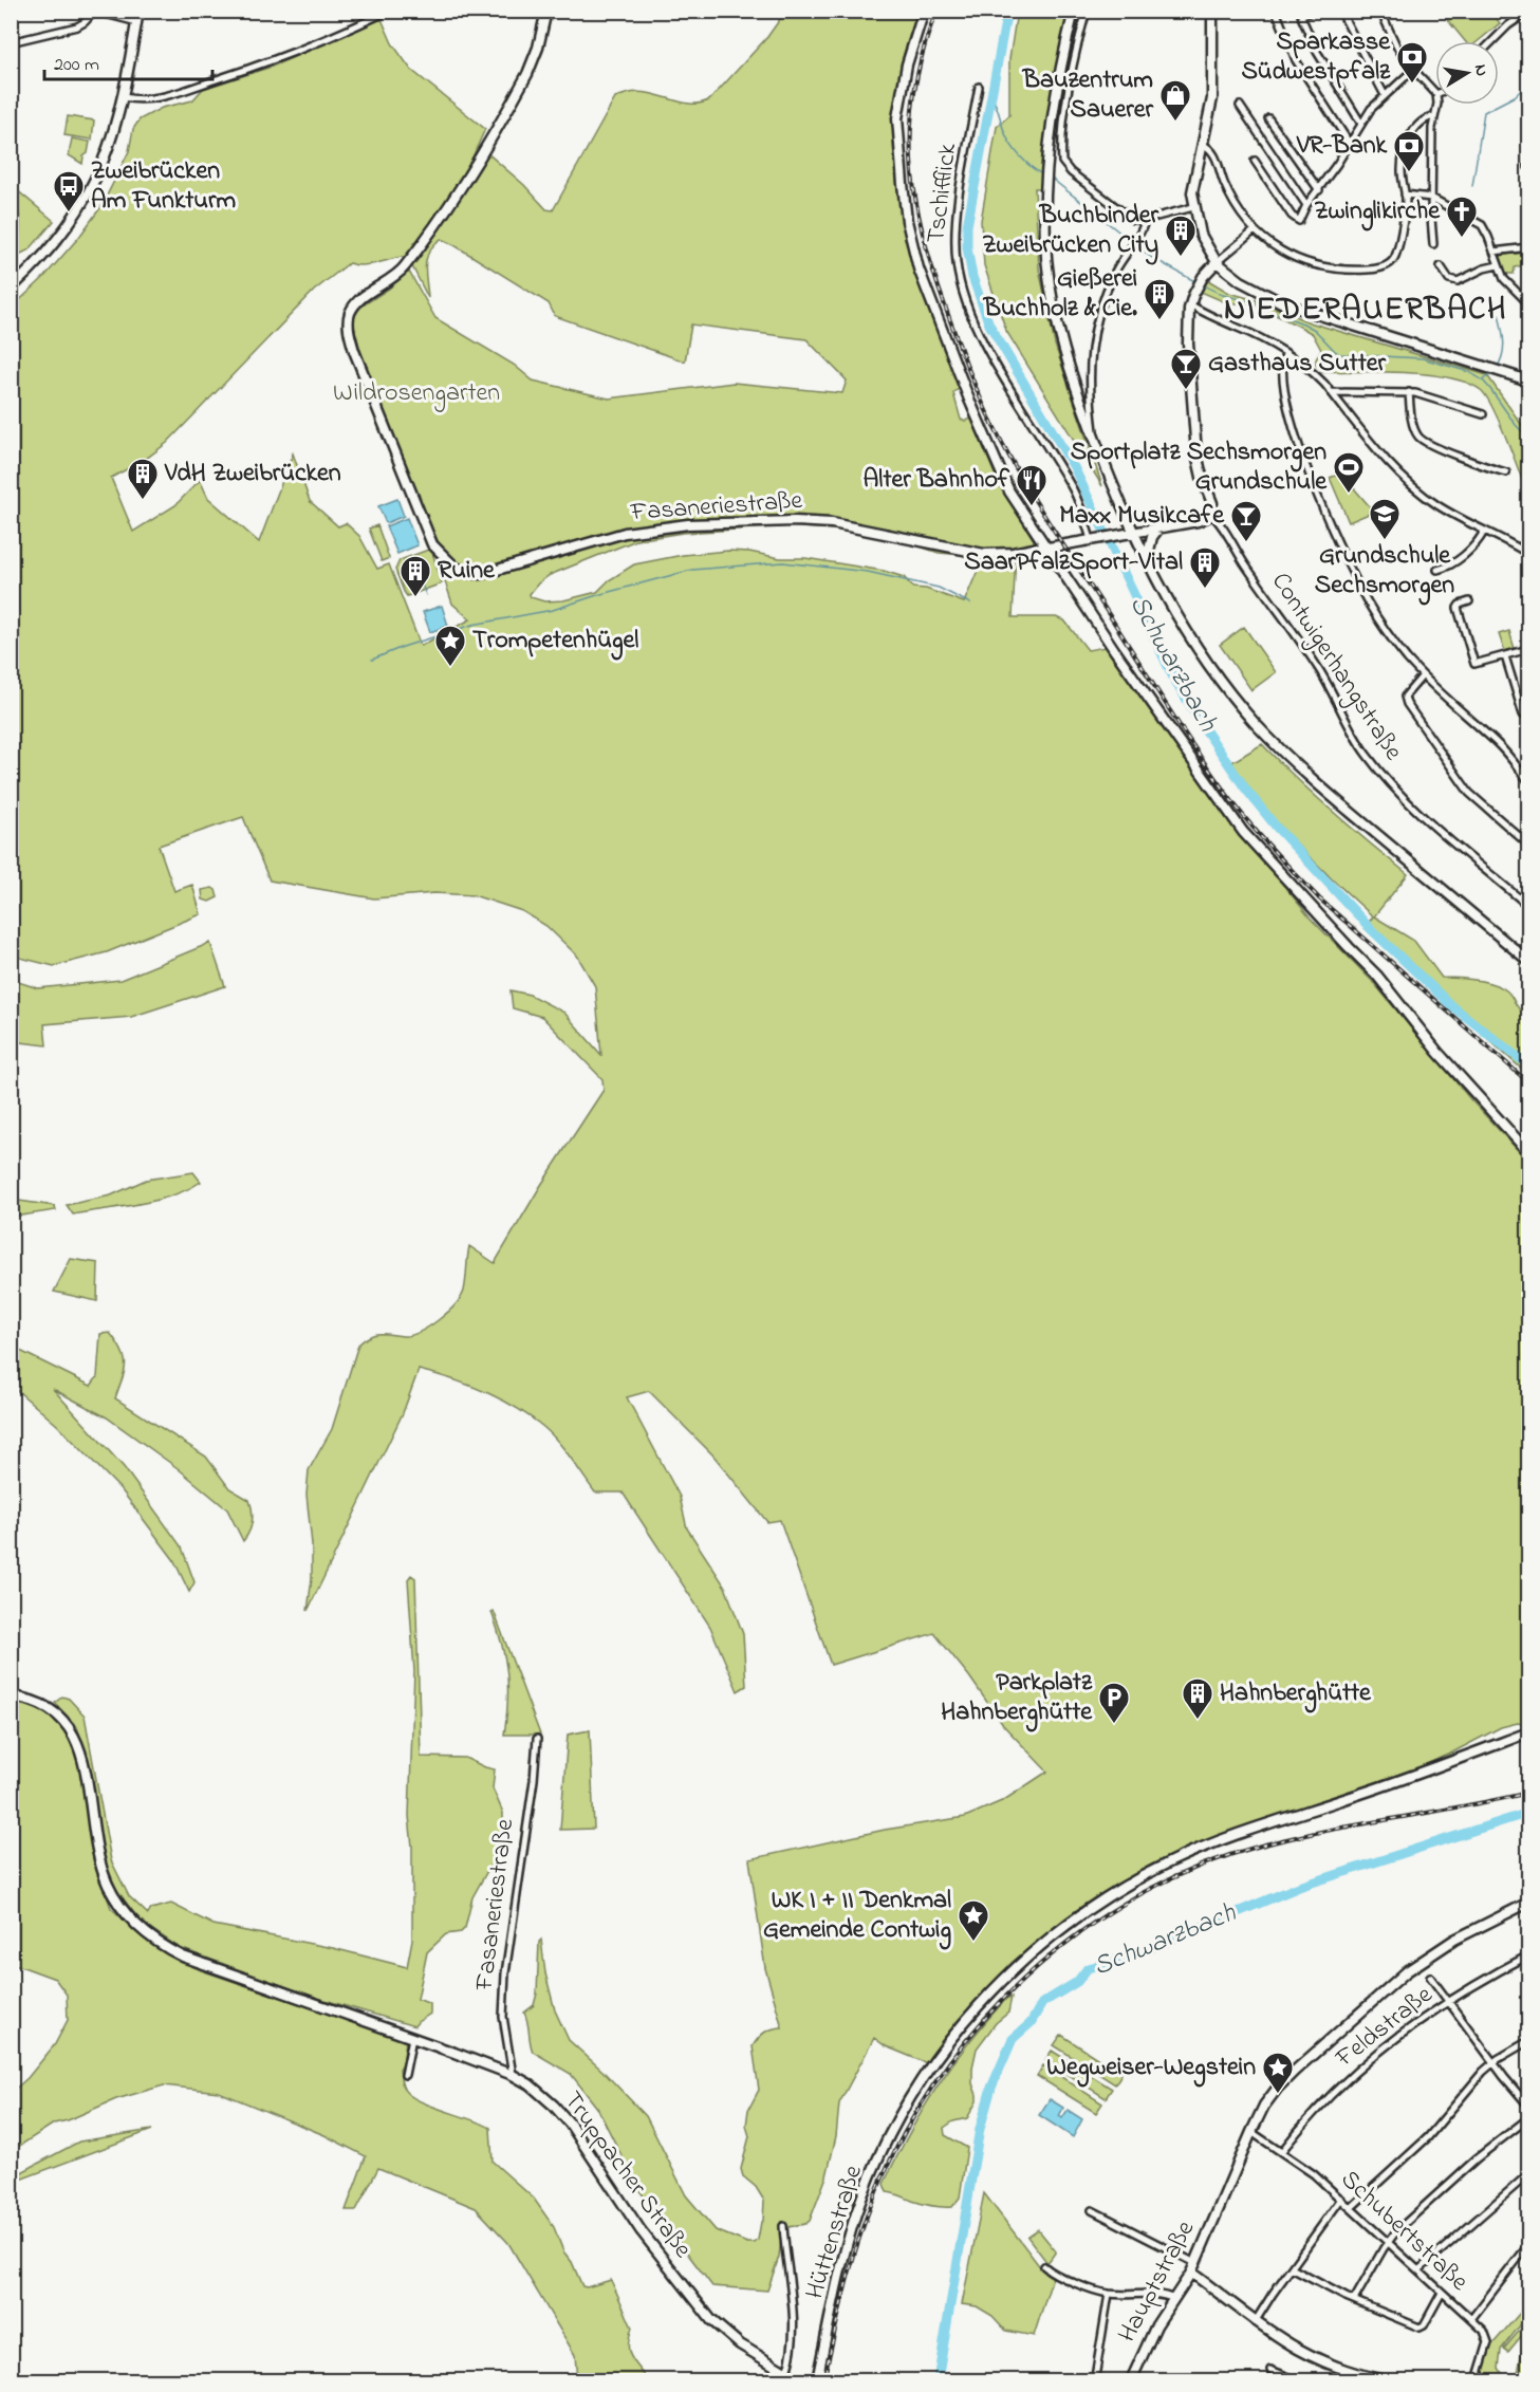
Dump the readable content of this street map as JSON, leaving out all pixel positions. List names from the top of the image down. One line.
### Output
{"streets":{"street":["Tschifflick","Fasaneriestraße","Contwigerhangstraße","Feldstraße","Truppacher Straße","Schubertstraße","Hüttenstraße","Hauptstraße"]},"crossings":[["Fasaneriestraße","Truppacher Straße"],["Feldstraße","Schubertstraße"],["Schubertstraße","Hauptstraße"]],"districts":["NIEDERAUERBACH"],"water":["Schwarzbach"],"parks":["Wildrosengarten"],"places":{"bank":["Sparkasse Südwestpfalz","VR-Bank"],"shop":["Bauzentrum Sauerer"],"bus stop":["Zweibrücken Am Funkturm"],"church":["Zwinglikirche"],"building":["Buchbinder Zweibrücken City","Gießerei Buchholz & Cie.","VdH Zweibrücken","SaarPfalzSport-Vital","Ruine","Hahnberghütte"],"bar":["Gasthaus Sutter","Maxx Musikcafe"],"sports":["Sportplatz Sechsmorgen Grundschule"],"restaurant":["Alter Bahnhof"],"school or university":["Grundschule Sechsmorgen"],"place":["Trompetenhügel","WK I + II Denkmal Gemeinde Contwig","Wegweiser-Wegstein"],"parking":["Parkplatz Hahnberghütte"]},"scale_bar":"200 m","north":"right"}
